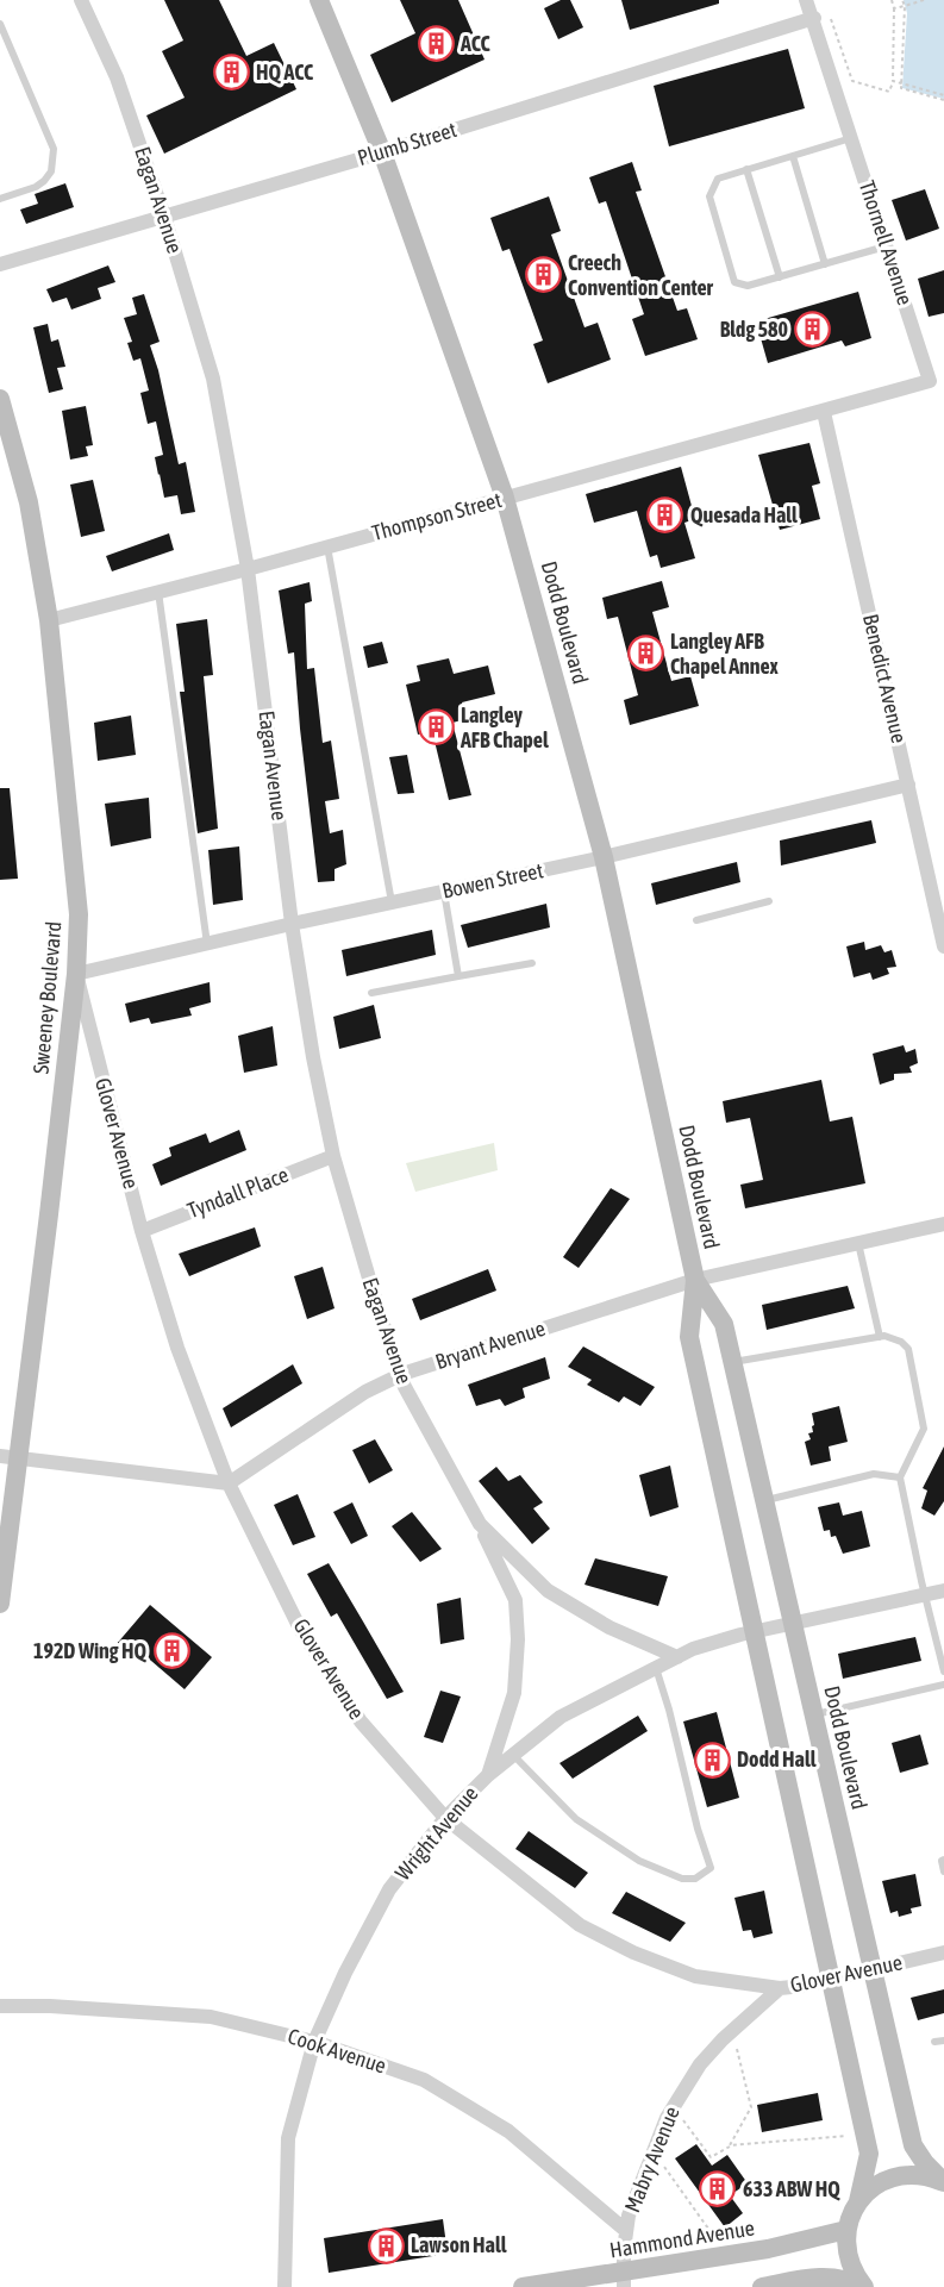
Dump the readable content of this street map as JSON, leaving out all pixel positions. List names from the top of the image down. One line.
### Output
{"streets":{"street":["Plumb Street","Eagan Avenue","Thornell Avenue","Thompson Street","Dodd Boulevard","Benedict Avenue","Bowen Street","Sweeney Boulevard","Glover Avenue","Tyndall Place","Bryant Avenue","Wright Avenue","Cook Avenue","Mabry Avenue","Hammond Avenue"]},"crossings":[["Plumb Street","Eagan Avenue"],["Plumb Street","Thornell Avenue"],["Plumb Street","Dodd Boulevard"],["Eagan Avenue","Thompson Street"],["Eagan Avenue","Bowen Street"],["Eagan Avenue","Tyndall Place"],["Eagan Avenue","Bryant Avenue"],["Eagan Avenue","Wright Avenue"],["Thornell Avenue","Thompson Street"],["Thornell Avenue","Benedict Avenue"],["Thompson Street","Dodd Boulevard"],["Thompson Street","Benedict Avenue"],["Thompson Street","Sweeney Boulevard"],["Dodd Boulevard","Bowen Street"],["Dodd Boulevard","Glover Avenue"],["Dodd Boulevard","Bryant Avenue"],["Dodd Boulevard","Wright Avenue"],["Dodd Boulevard","Hammond Avenue"],["Benedict Avenue","Bowen Street"],["Bowen Street","Sweeney Boulevard"],["Bowen Street","Glover Avenue"],["Sweeney Boulevard","Glover Avenue"],["Glover Avenue","Tyndall Place"],["Glover Avenue","Bryant Avenue"],["Glover Avenue","Wright Avenue"],["Glover Avenue","Mabry Avenue"],["Wright Avenue","Cook Avenue"],["Cook Avenue","Mabry Avenue"],["Mabry Avenue","Hammond Avenue"]],"places":{"building":["ACC","HQ ACC","Creech Convention Center","Bldg 580","Quesada Hall","Langley AFB Chapel Annex","Langley AFB Chapel","192D Wing HQ","Dodd Hall","633 ABW HQ","Lawson Hall"]}}
